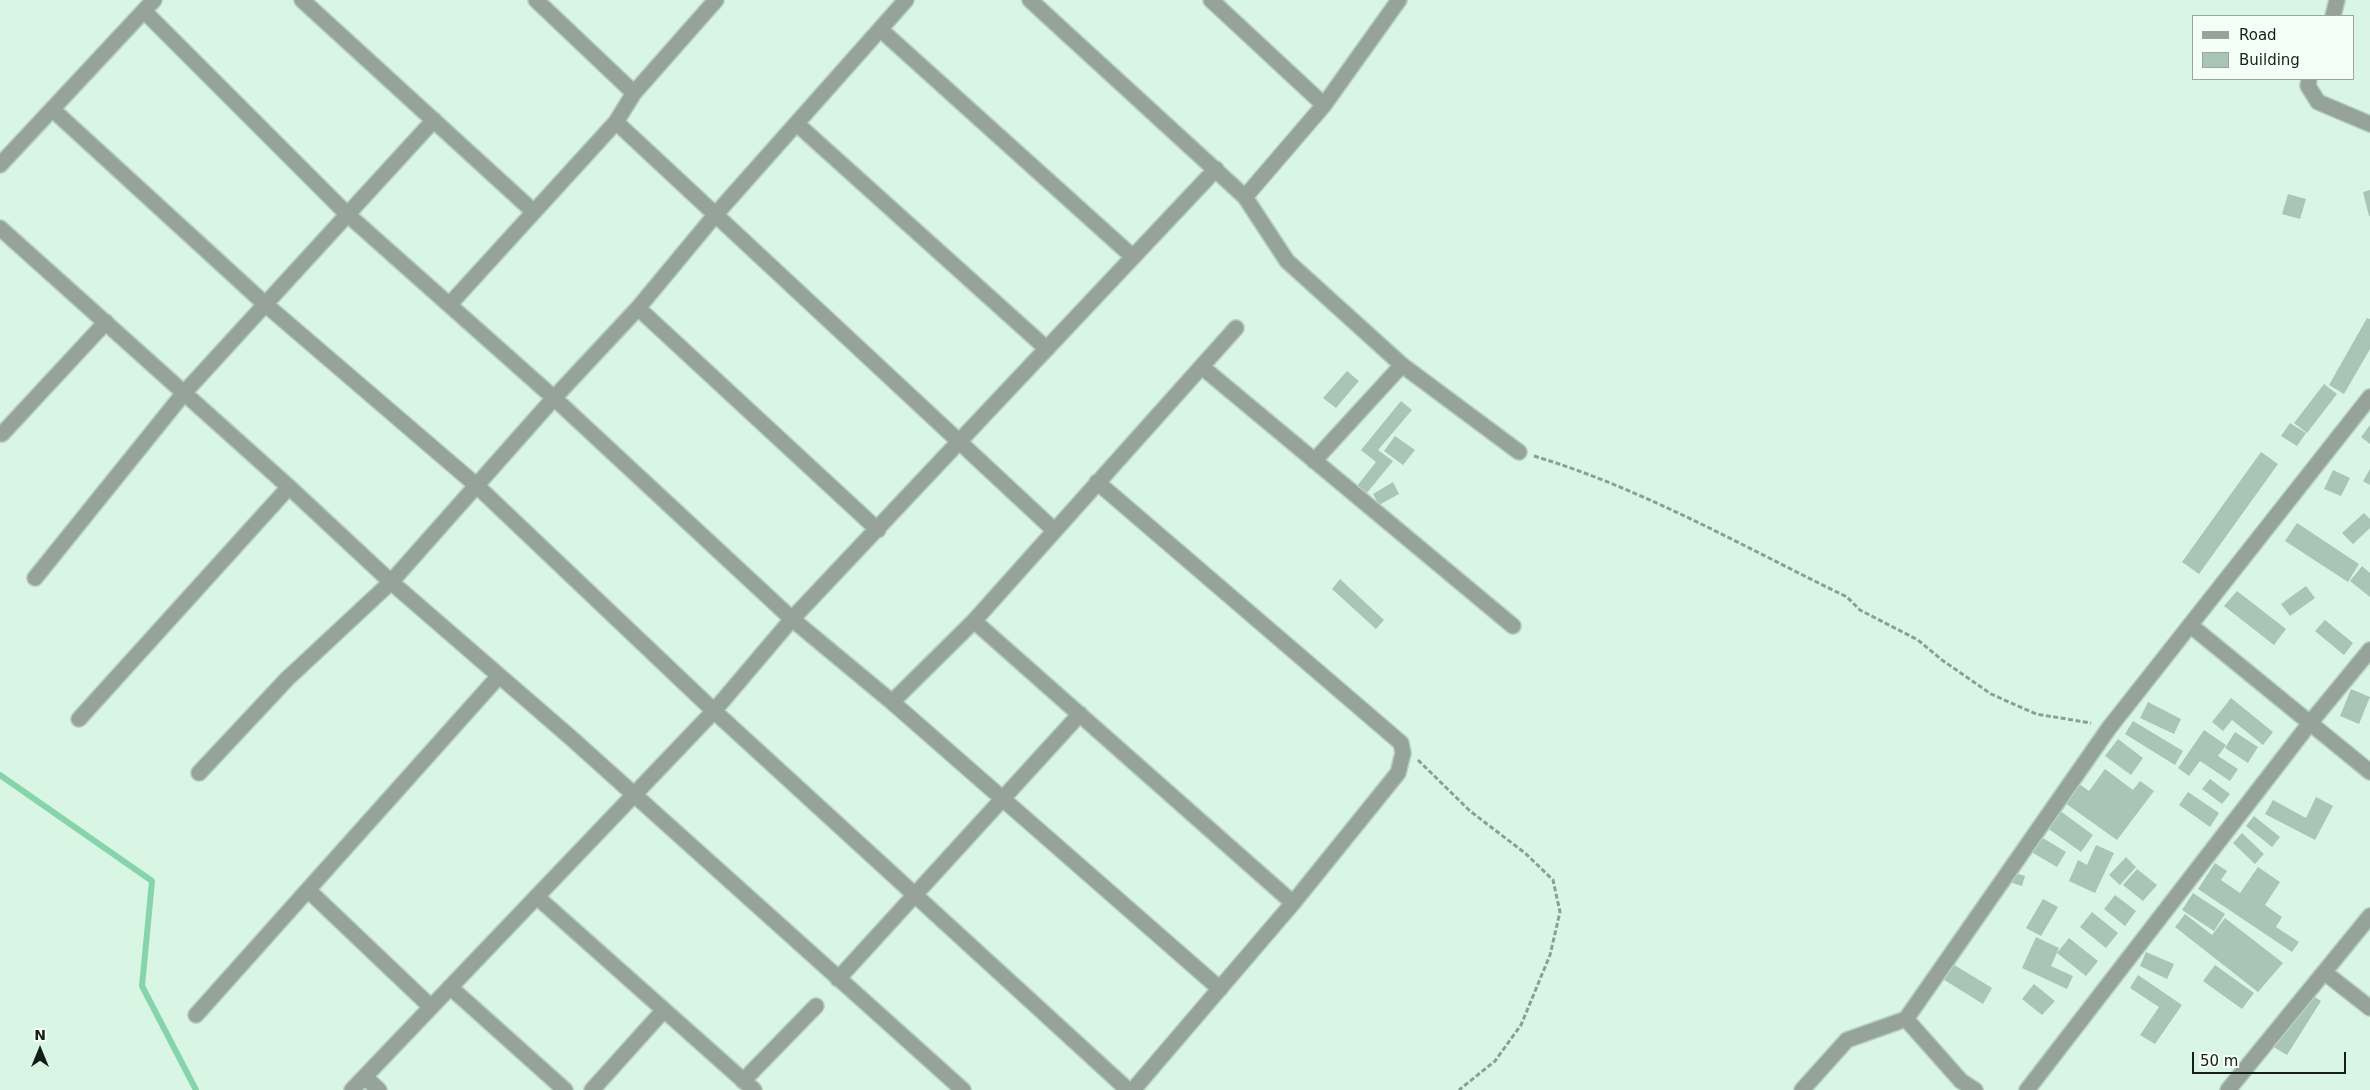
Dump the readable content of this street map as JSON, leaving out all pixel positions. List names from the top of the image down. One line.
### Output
{"legend":["Road","Building"],"scale_bar":"50 m","north":"top"}
